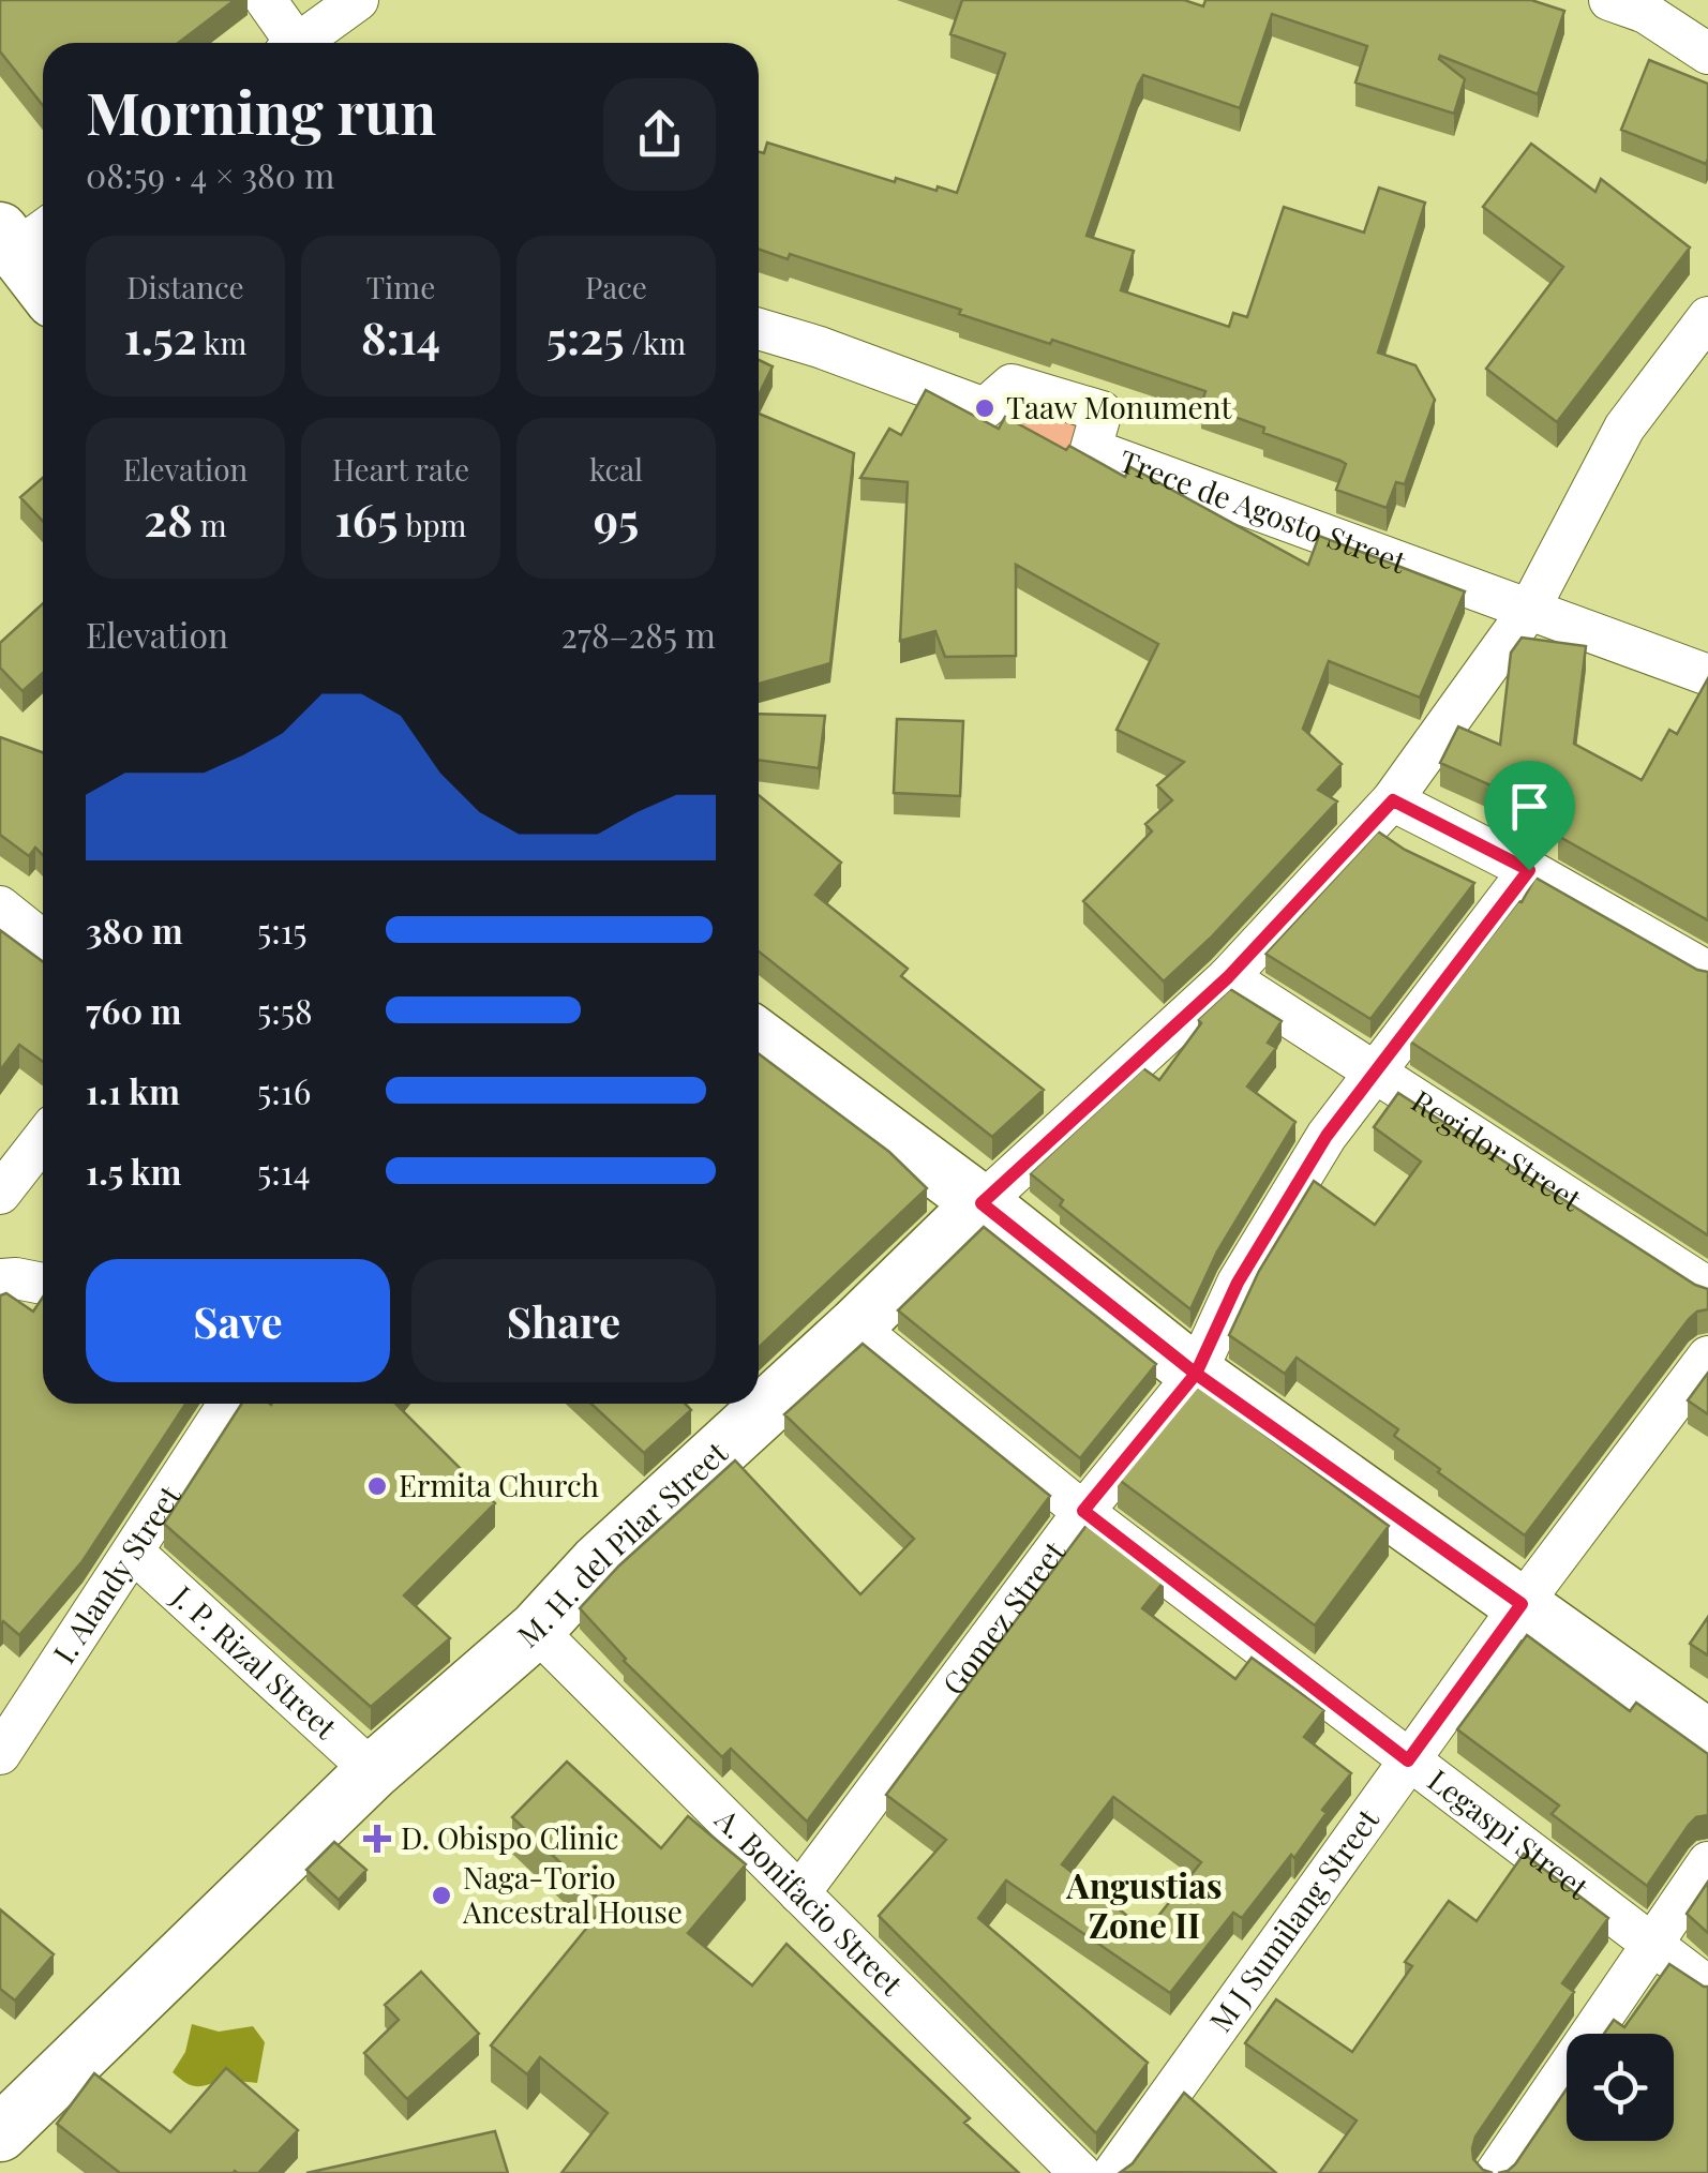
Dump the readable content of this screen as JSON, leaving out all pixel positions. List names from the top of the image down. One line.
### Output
{"streets":{"main road":["M. H. del Pilar Street"],"street":["Trece de Agosto Street","Regidor Street","I. Alandy Street","Gomez Street","J. P. Rizal Street","Legaspi Street","A. Bonifacio Street","M J Sumilang Street"]},"crossings":[["Trece de Agosto Street","M. H. del Pilar Street"],["Regidor Street","M. H. del Pilar Street"],["Regidor Street","Gomez Street"],["M. H. del Pilar Street","J. P. Rizal Street"],["M. H. del Pilar Street","Legaspi Street"],["M. H. del Pilar Street","A. Bonifacio Street"],["I. Alandy Street","J. P. Rizal Street"],["Gomez Street","Legaspi Street"],["Gomez Street","A. Bonifacio Street"],["Legaspi Street","M J Sumilang Street"]],"districts":["Angustias Zone II"],"places":{"other":["Taaw Monument","Ermita Church","Naga-Torio Ancestral House"],"health":["D. Obispo Clinic"]},"page":{"heading":["Morning run","08:59 · 4 × 380 m"],"stats":[["Distance","1.52 km"],["Time","8:14"],["Pace","5:25 /km"],["Elevation","28 m"],["Heart rate","165 bpm"],["kcal","95"]],"chart":["Elevation","278–285 m"],"list":[{"name":"380 m","note":"5:15"},{"name":"760 m","note":"5:58"},{"name":"1.1 km","note":"5:16"},{"name":"1.5 km","note":"5:14"}],"buttons":["Save","Share"]}}
